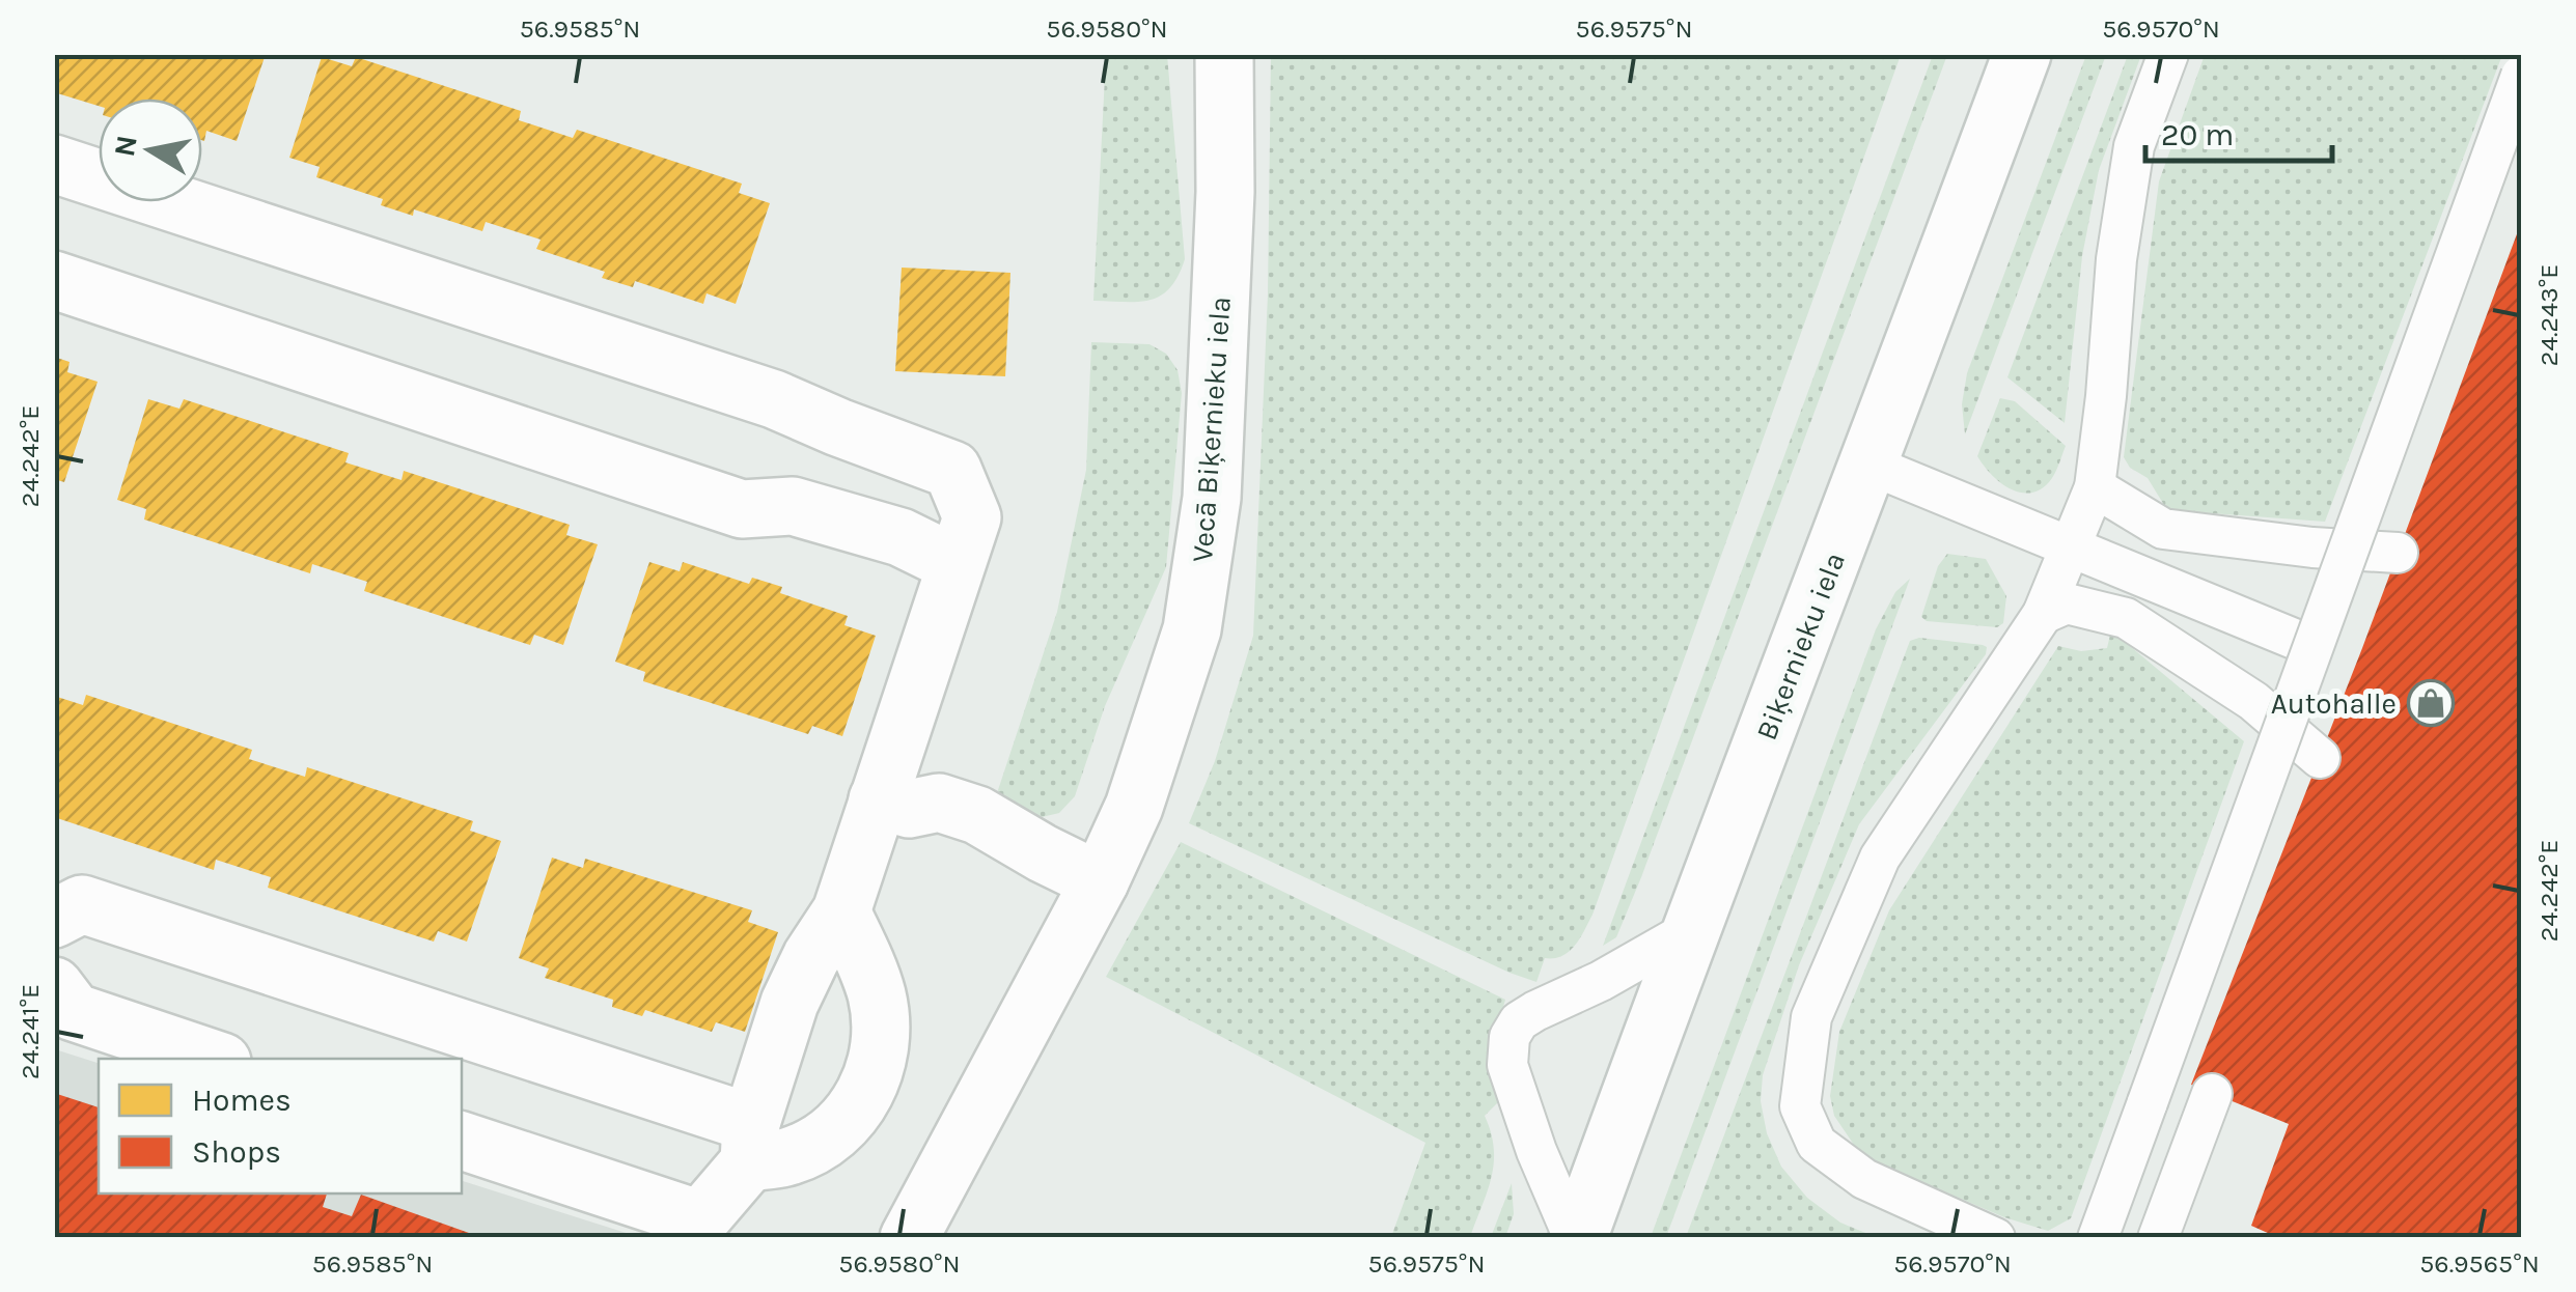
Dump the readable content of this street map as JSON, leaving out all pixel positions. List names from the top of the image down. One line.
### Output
{"streets":{"street":["Vecā Biķernieku iela","Biķernieku iela"]},"places":{"shop":["Autohalle"]},"legend":["Homes","Shops"],"scale_bar":"20 m","north":"left","coordinates":["56.9585°N","56.9580°N","56.9575°N","56.9570°N","24.243°E","24.242°E","24.241°E","56.9565°N"]}
